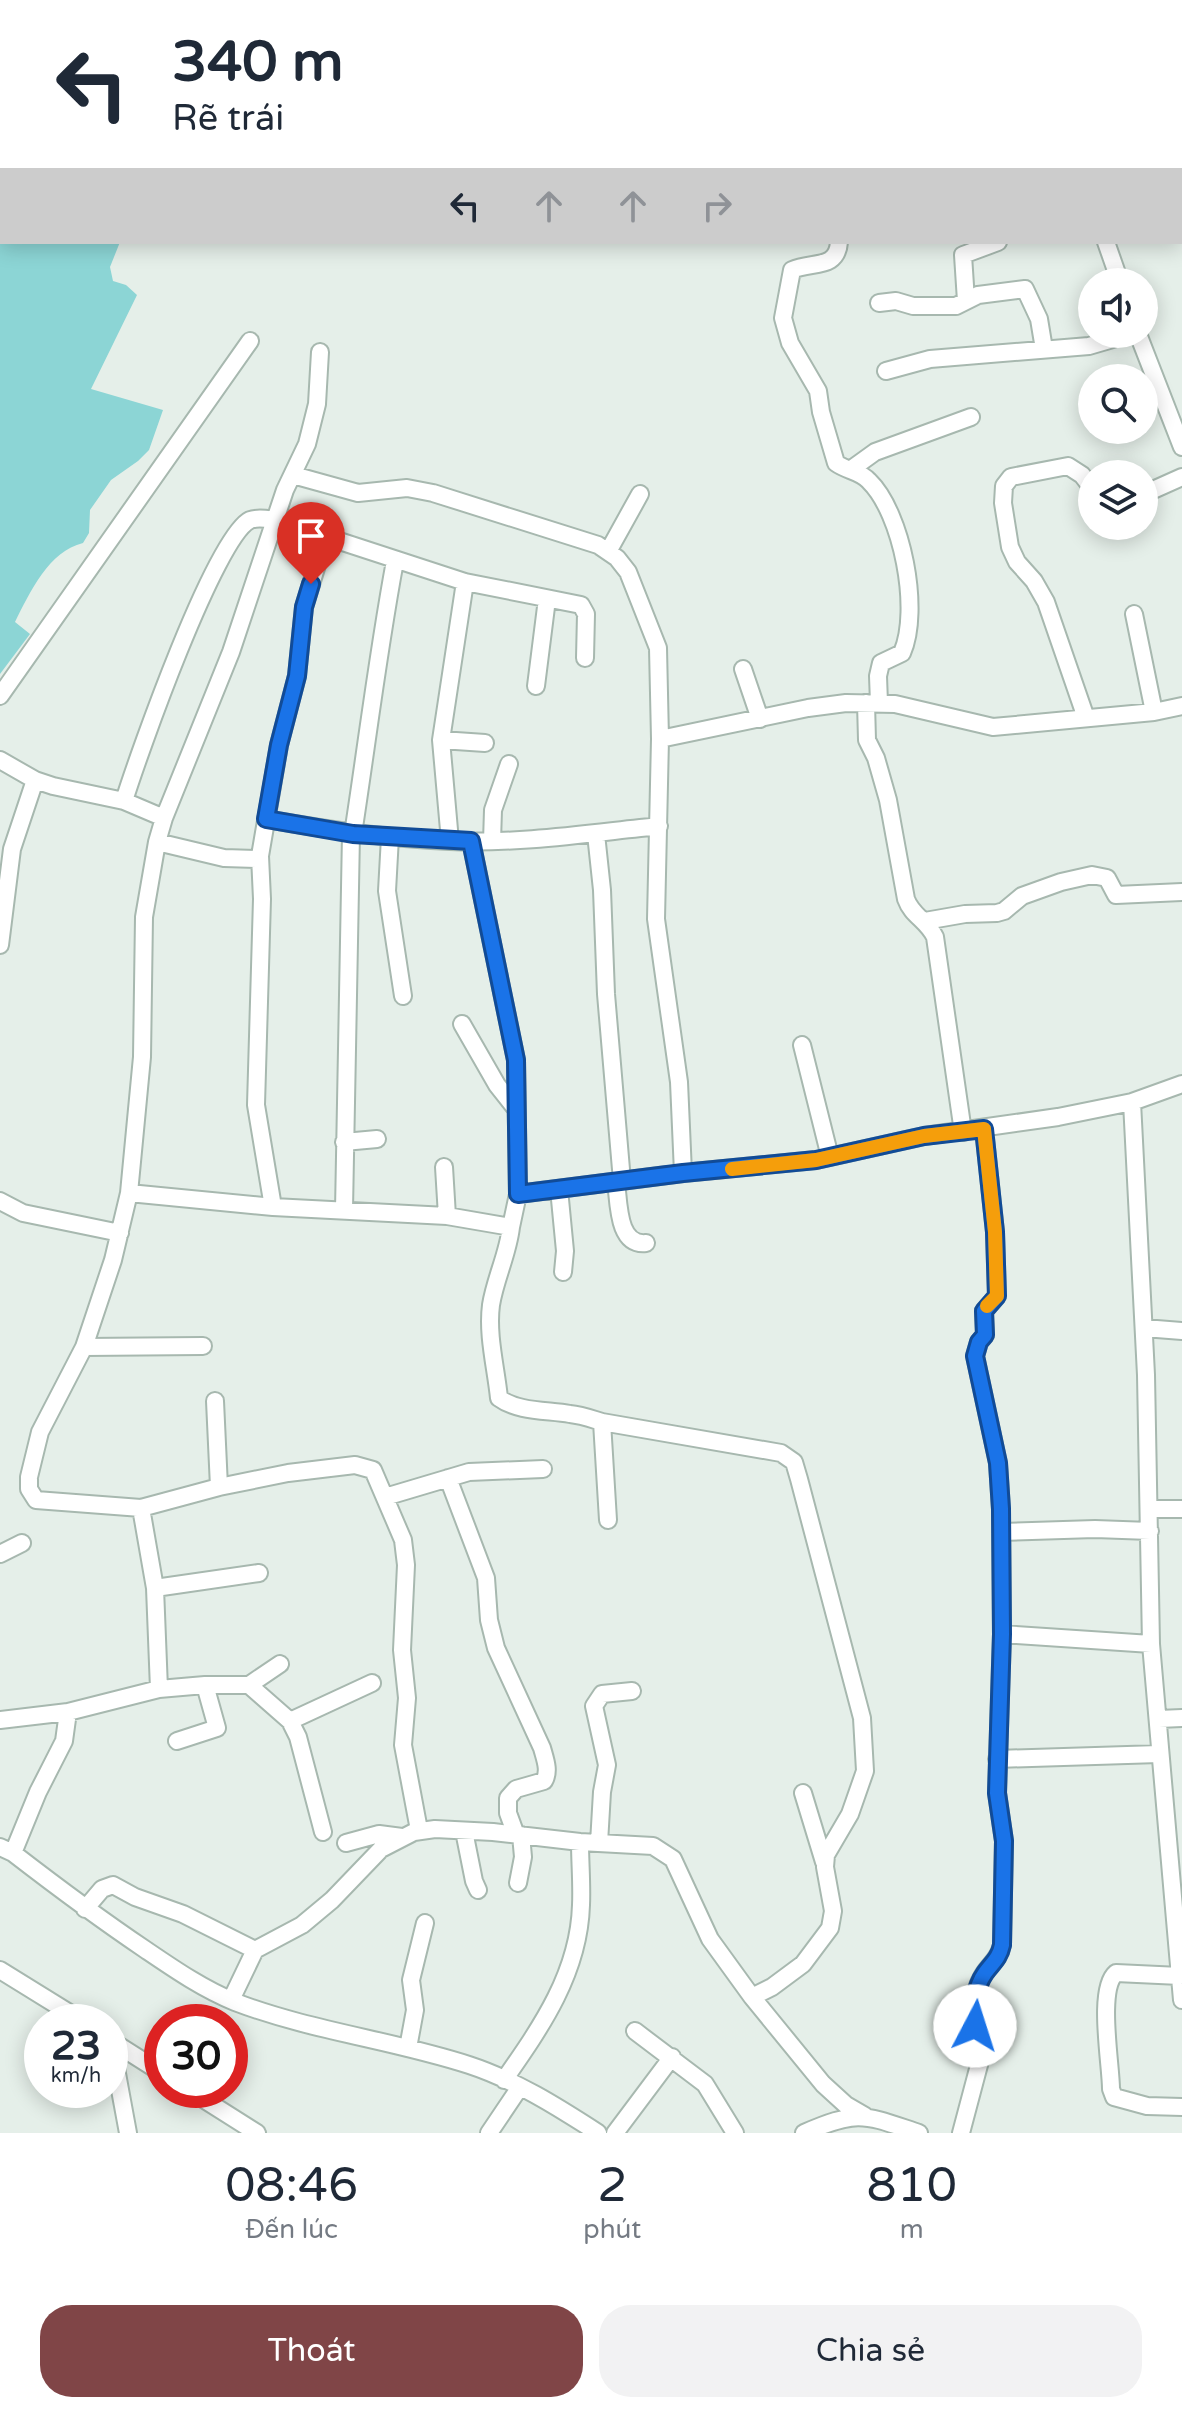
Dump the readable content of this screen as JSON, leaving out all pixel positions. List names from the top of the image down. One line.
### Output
{"page":{"turn":["340 m","Rẽ trái"],"speed":"23 km/h","limit":"30","eta":["08:46","Đến lúc","2","phút","810","m"],"buttons":["Thoát","Chia sẻ"]}}
